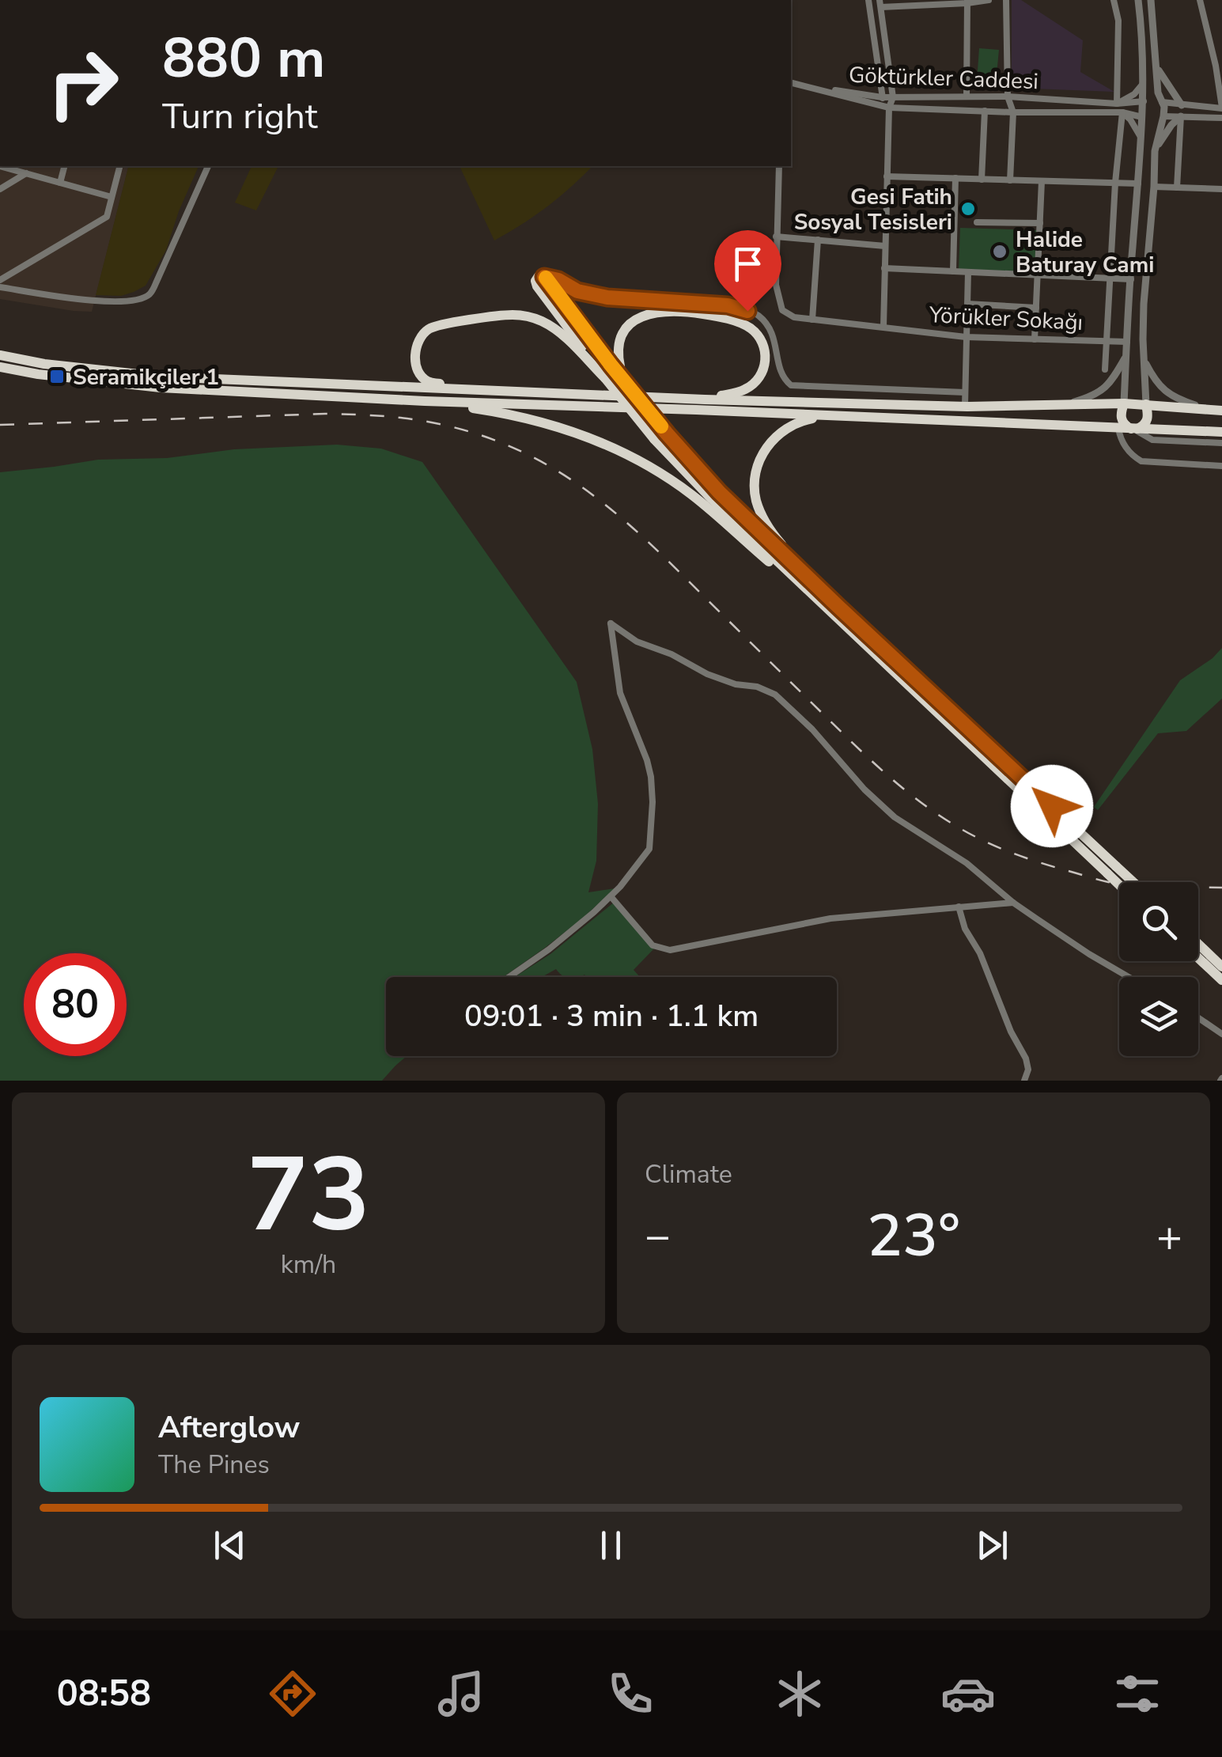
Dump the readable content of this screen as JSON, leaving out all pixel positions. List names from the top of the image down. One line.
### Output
{"streets":{"street":["Göktürkler Caddesi","Yörükler Sokağı"]},"places":{"other":["Gesi Fatih Sosyal Tesisleri","Halide Baturay Cami"],"transit":["Seramikçiler 1"]},"page":{"turn":["880 m","Turn right"],"limit":"80","trip":"09:01 · 3 min · 1.1 km","tile":[["73","km/h"],"Climate"],"heat":["−","23°","+"],"song":["Afterglow","The Pines"],"tabs":"08:58"}}
